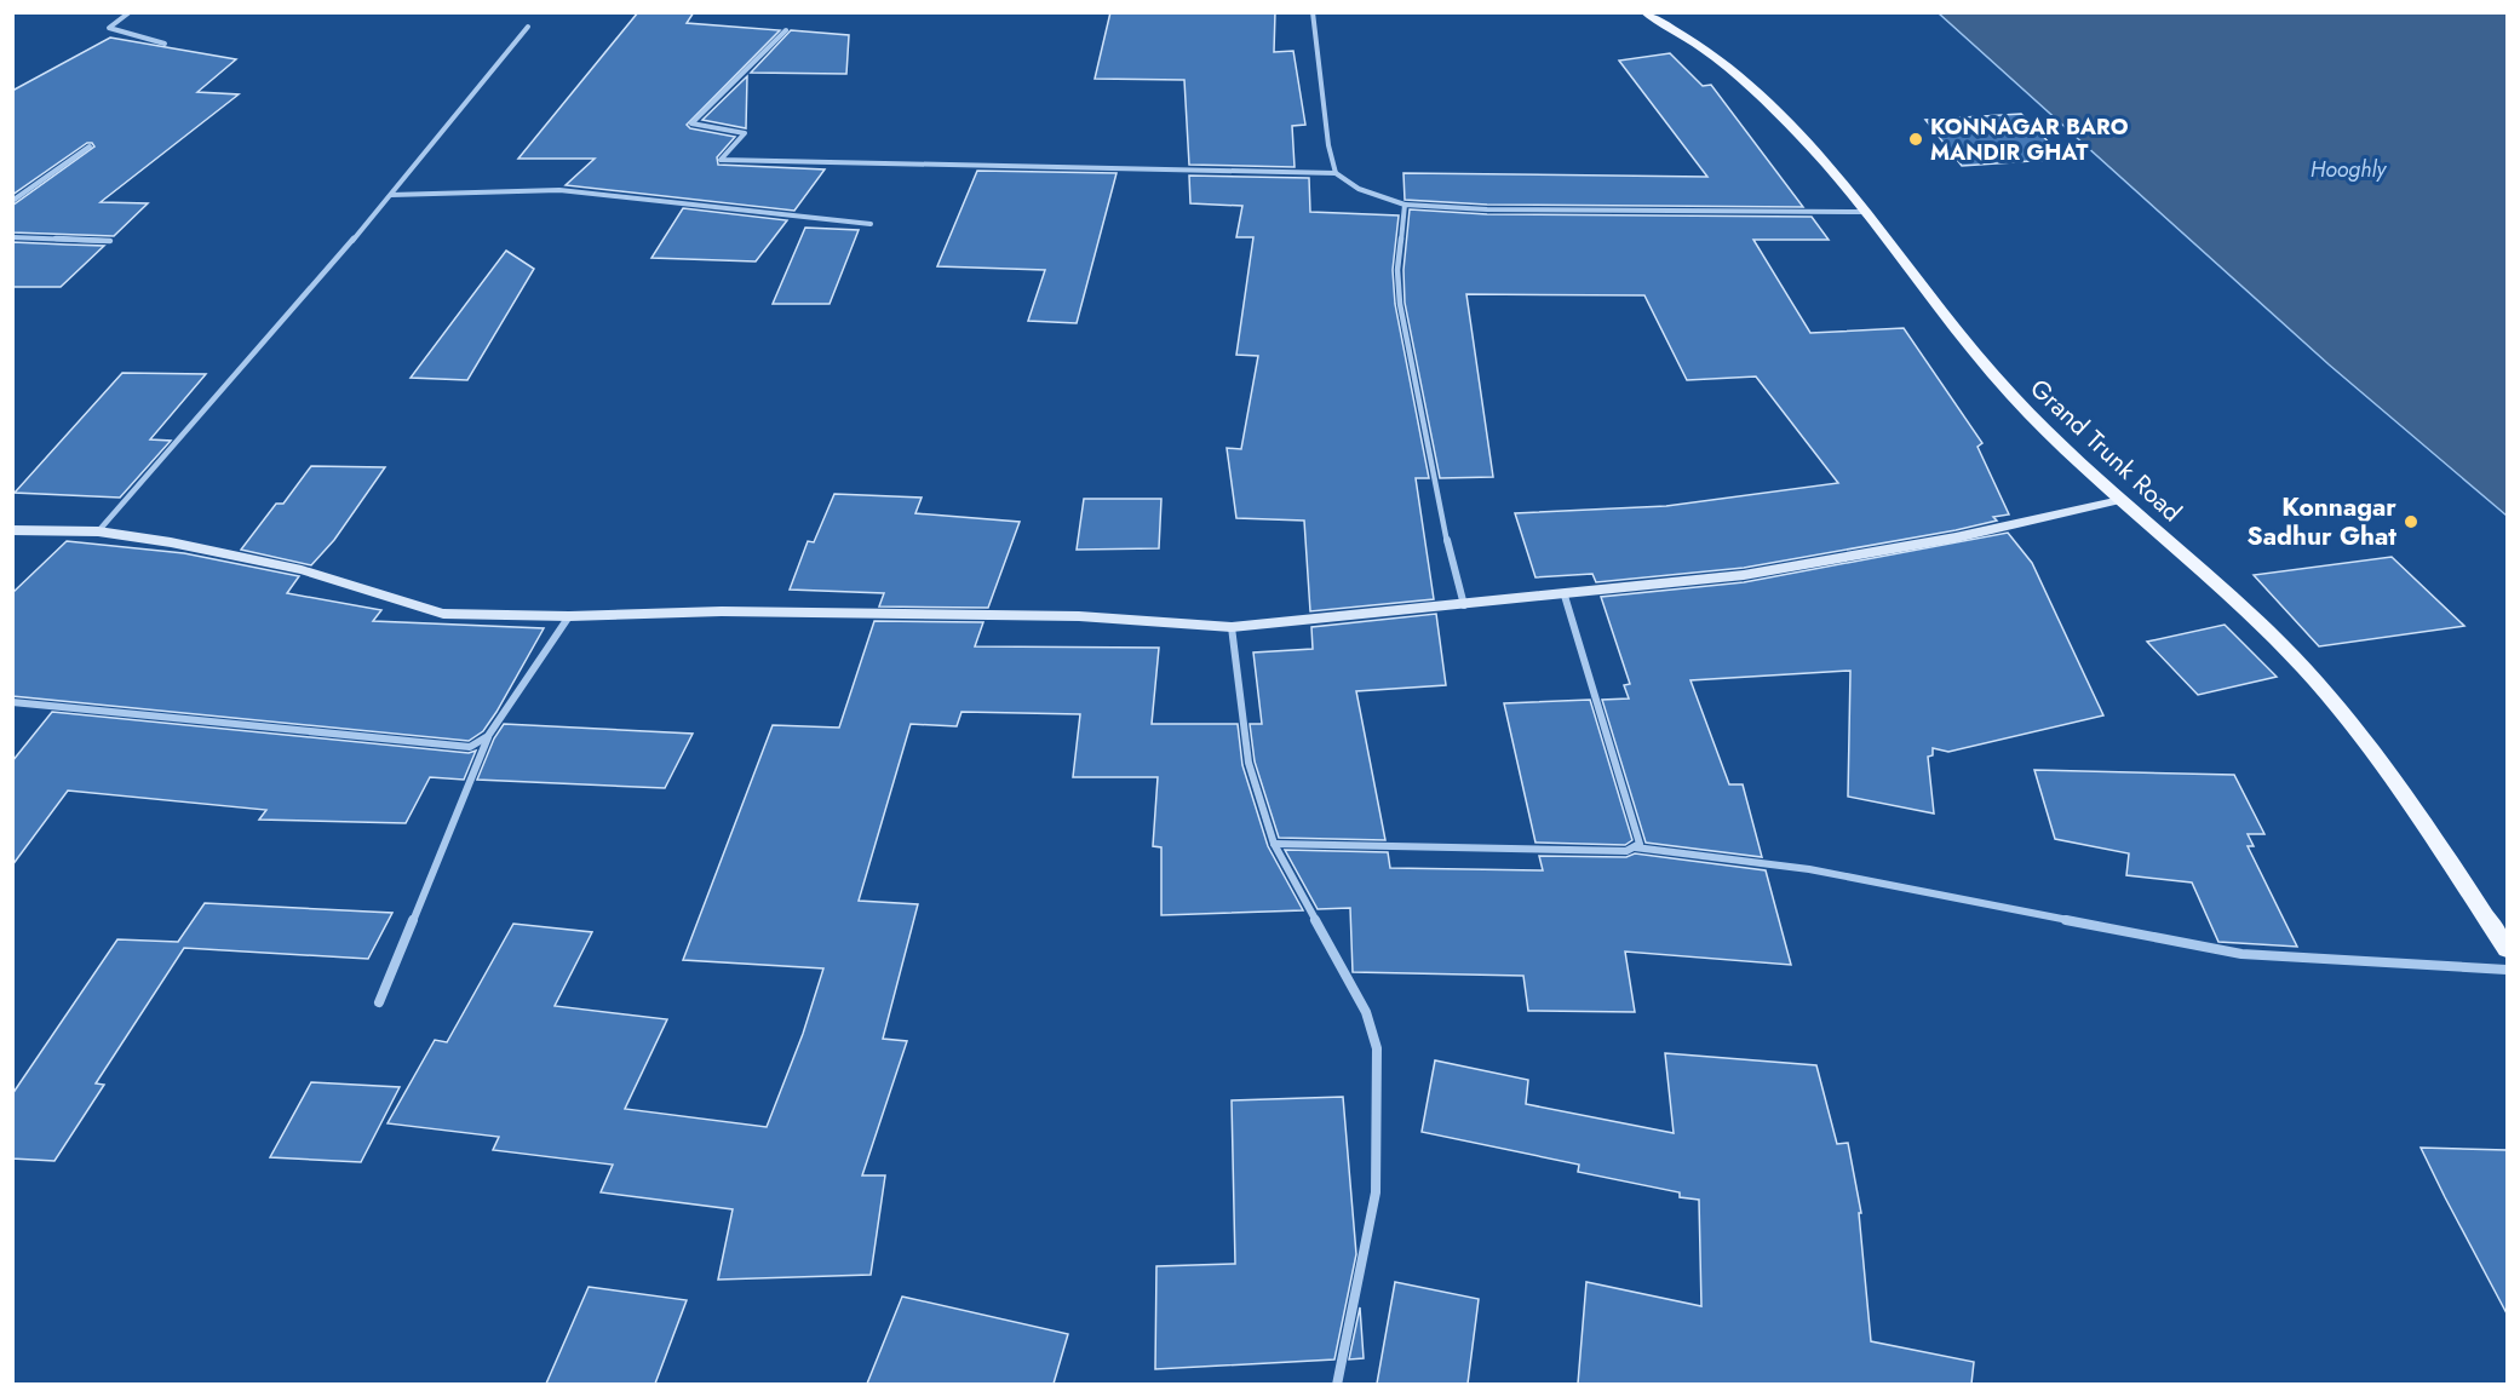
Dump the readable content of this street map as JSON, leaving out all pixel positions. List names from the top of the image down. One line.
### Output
{"streets":{"main road":["Grand Trunk Road"]},"water":["Hooghly"],"places":["KONNAGAR BARO MANDIR GHAT","Konnagar Sadhur Ghat"]}
